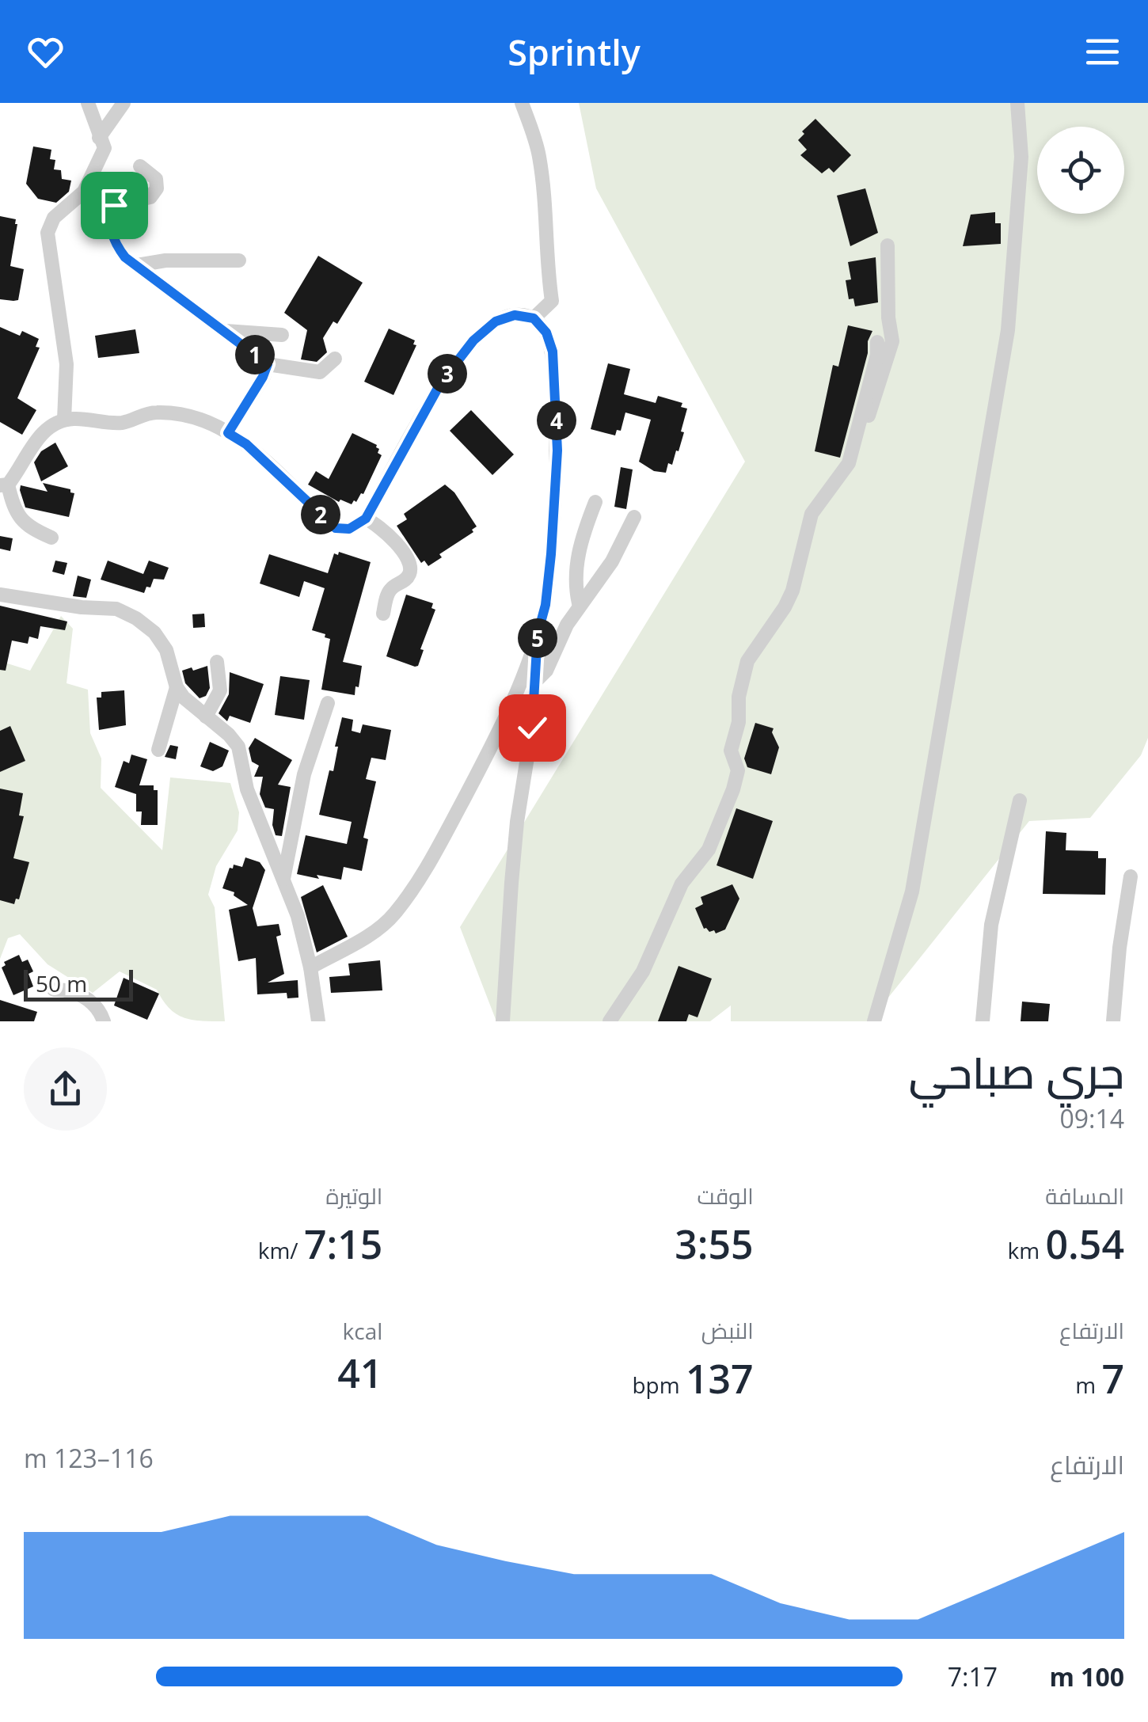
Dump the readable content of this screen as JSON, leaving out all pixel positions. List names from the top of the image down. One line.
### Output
{"scale_bar":"50 m","page":{"header":"Sprintly","pins":["1","3","4","2","5"],"scale":"50 m","heading":["جري صباحي","09:14"],"stats":[["المسافة","0.54 km"],["الوقت","3:55"],["الوتيرة","7:15 /km"],["الارتفاع","7 m"],["النبض","137 bpm"],["kcal","41"]],"chart":["الارتفاع","116–123 m"],"list":[{"name":"100 m","note":"7:17"}]}}
